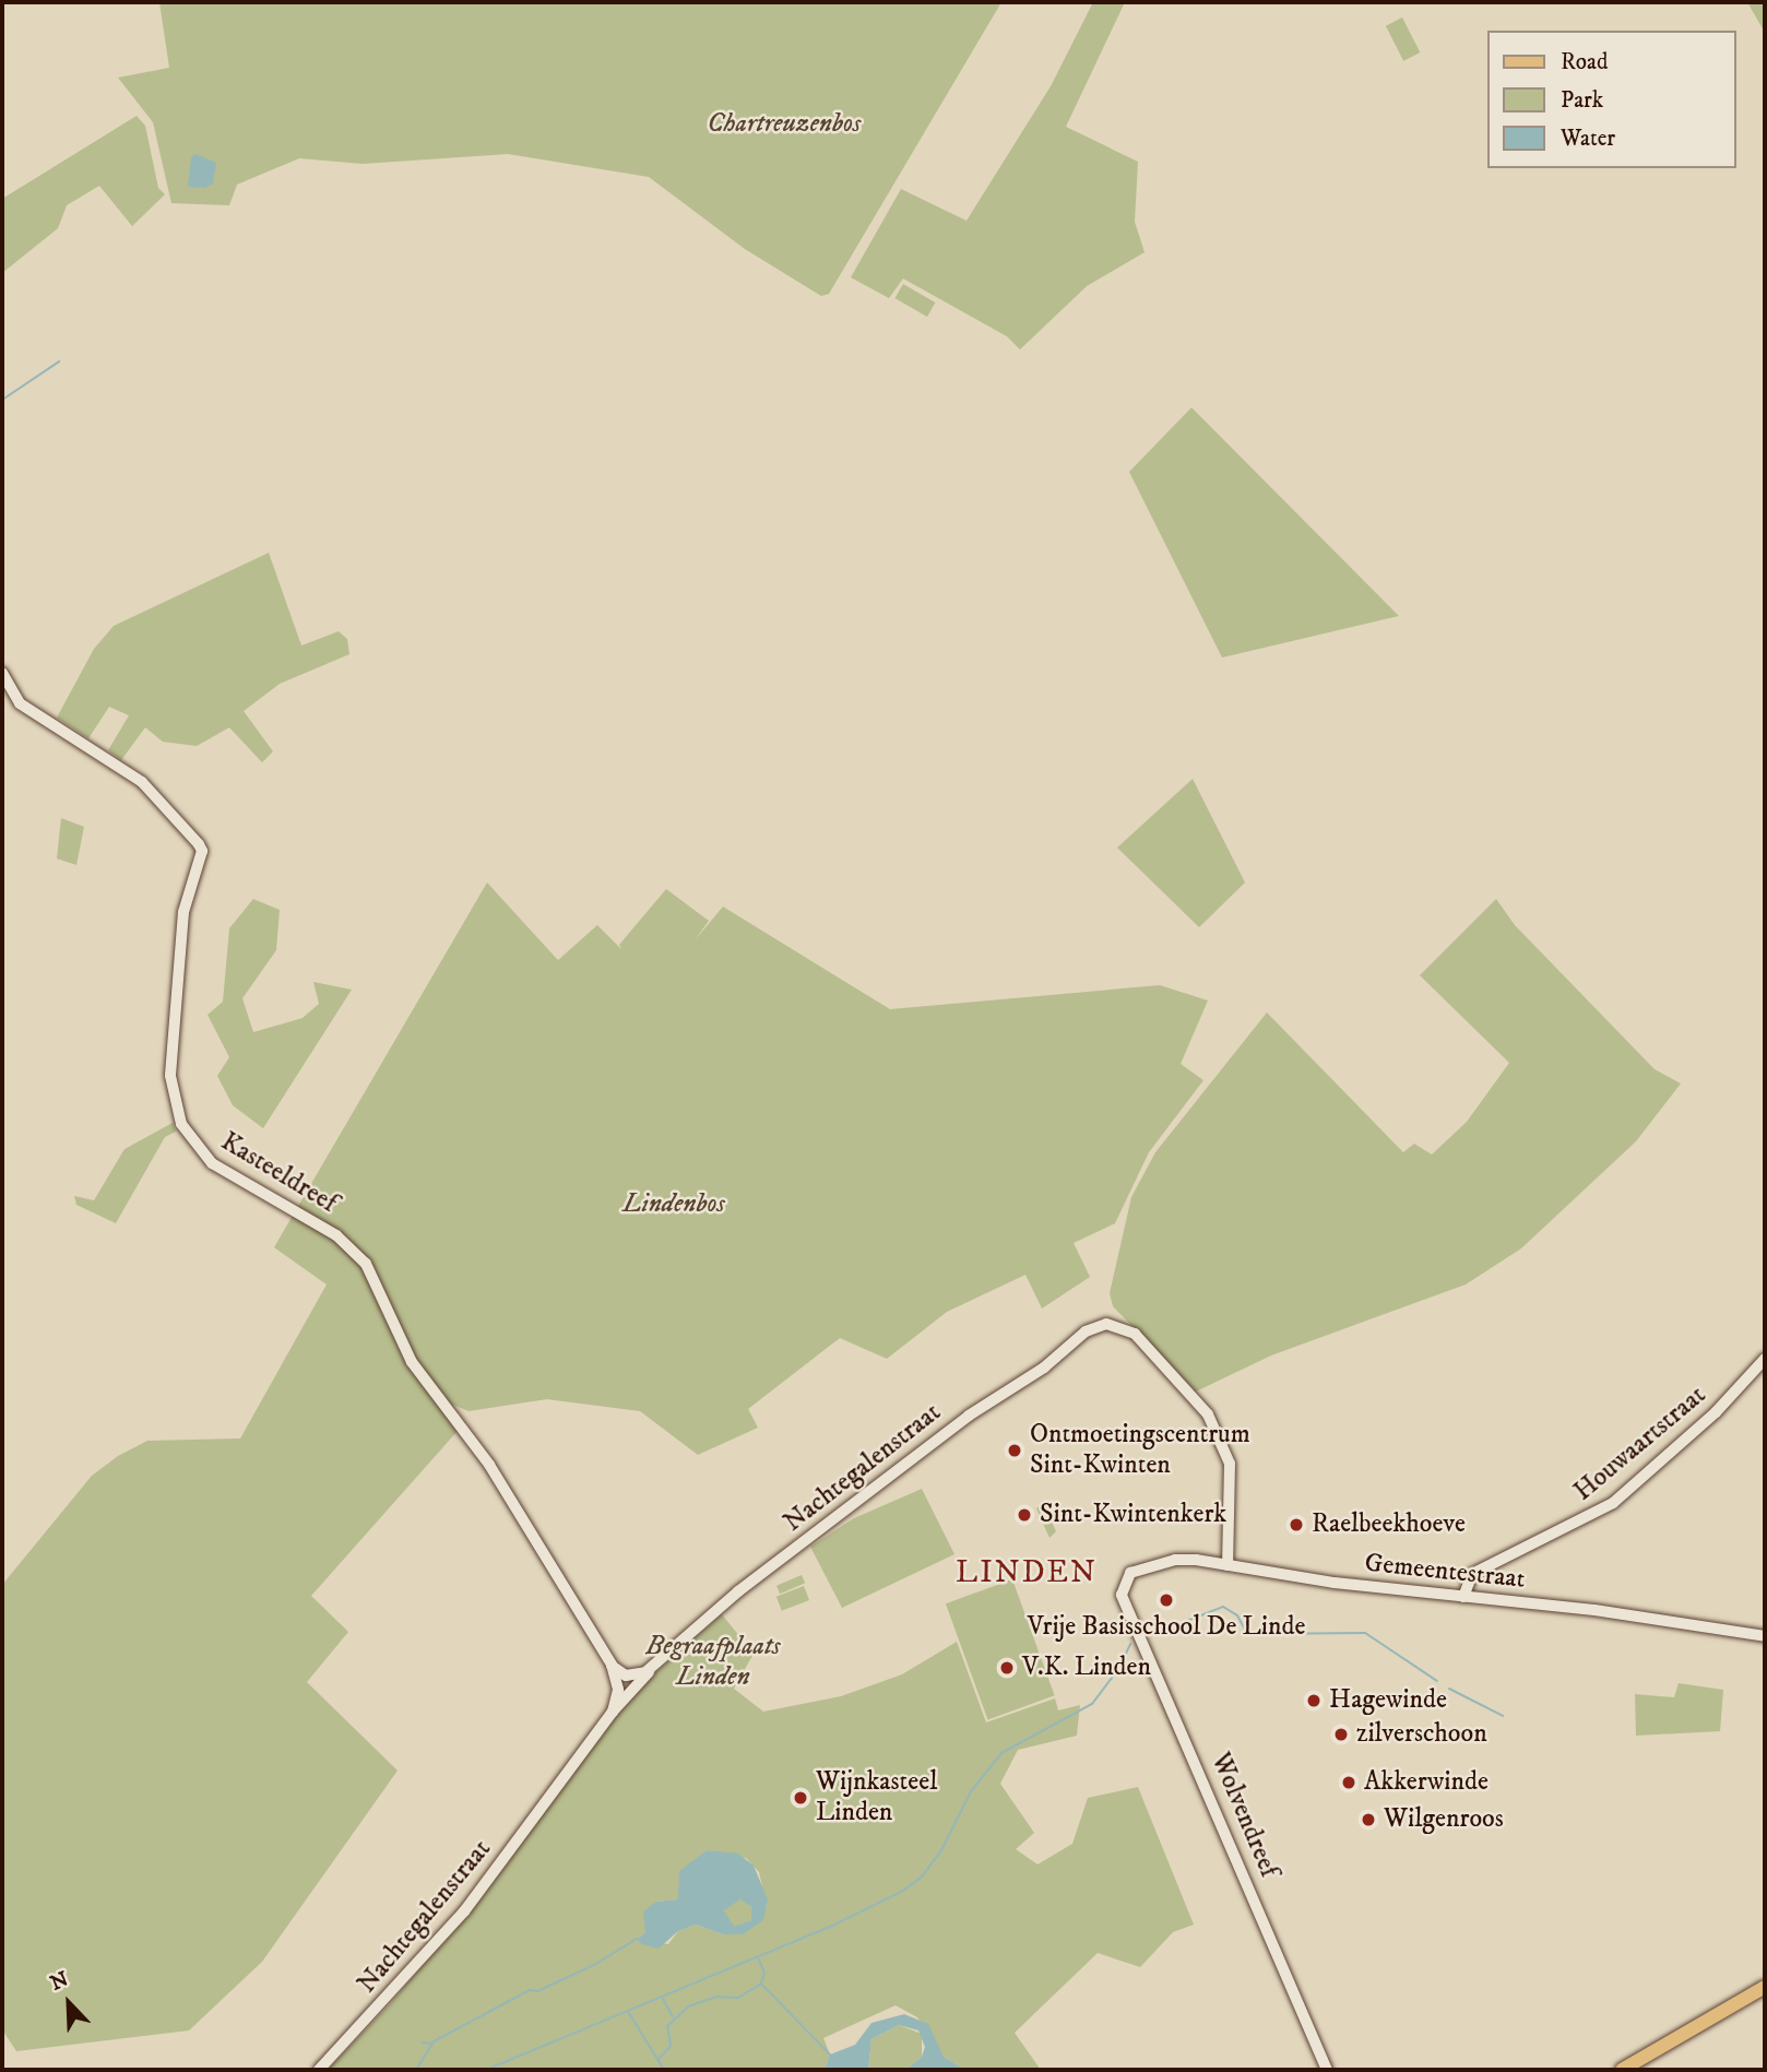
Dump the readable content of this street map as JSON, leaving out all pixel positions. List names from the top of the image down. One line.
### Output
{"streets":{"street":["Kasteeldreef","Houwaartstraat","Nachtegalenstraat","Gemeentestraat","Wolvendreef"]},"crossings":[["Kasteeldreef","Nachtegalenstraat"],["Houwaartstraat","Gemeentestraat"],["Nachtegalenstraat","Gemeentestraat"],["Gemeentestraat","Wolvendreef"]],"districts":["LINDEN"],"parks":["Chartreuzenbos","Lindenbos","Begraafplaats Linden"],"places":["Ontmoetingscentrum Sint-Kwinten","Sint-Kwintenkerk","Raelbeekhoeve","Vrije Basisschool De Linde","V.K. Linden","Hagewinde","zilverschoon","Akkerwinde","Wijnkasteel Linden","Wilgenroos"],"legend":["Road","Park","Water"],"north":"top left"}
